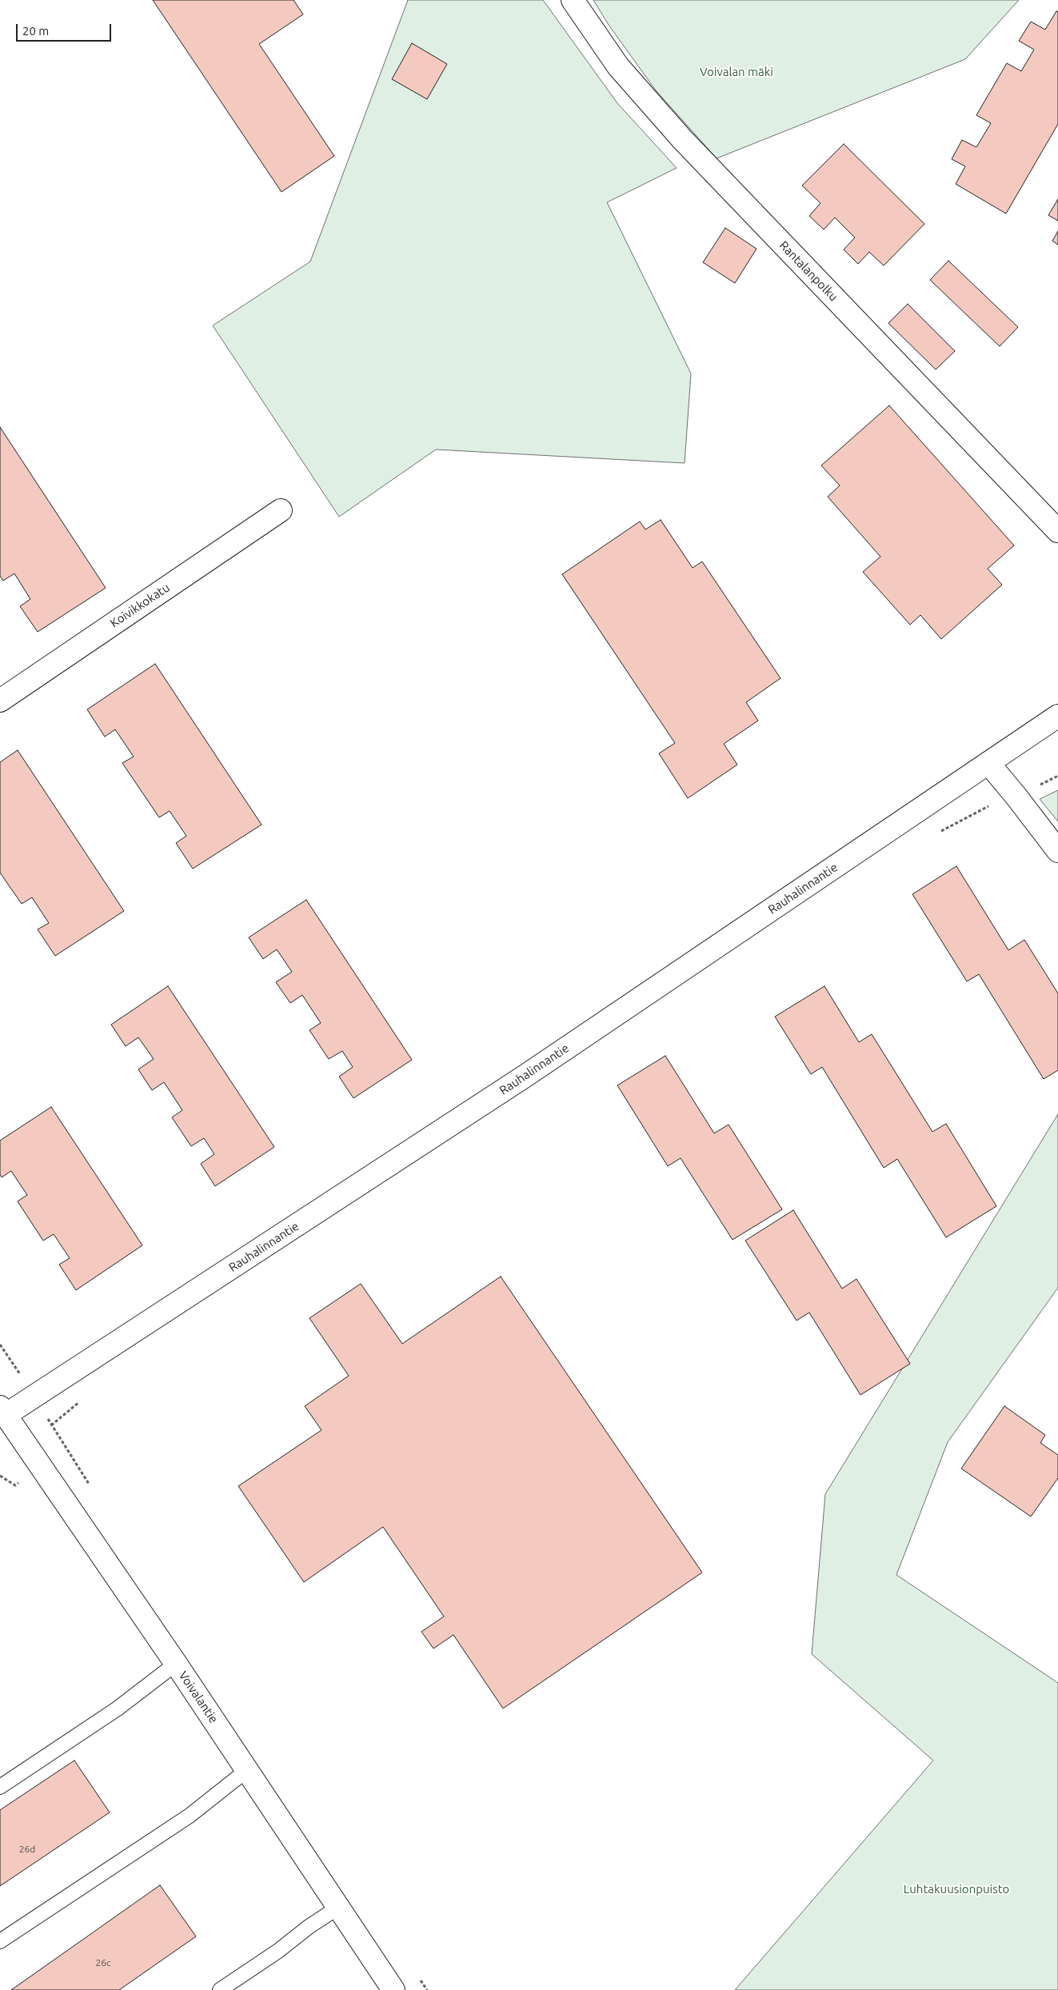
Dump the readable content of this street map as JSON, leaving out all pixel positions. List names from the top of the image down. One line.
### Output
{"streets":{"street":["Rantalanpolku","Koivikkokatu","Rauhalinnantie","Voivalantie"]},"crossings":[["Rauhalinnantie","Voivalantie"]],"parks":["Voivalan mäki","Luhtakuusionpuisto"],"house_numbers":["26d","26c"],"scale_bar":"20 m"}
